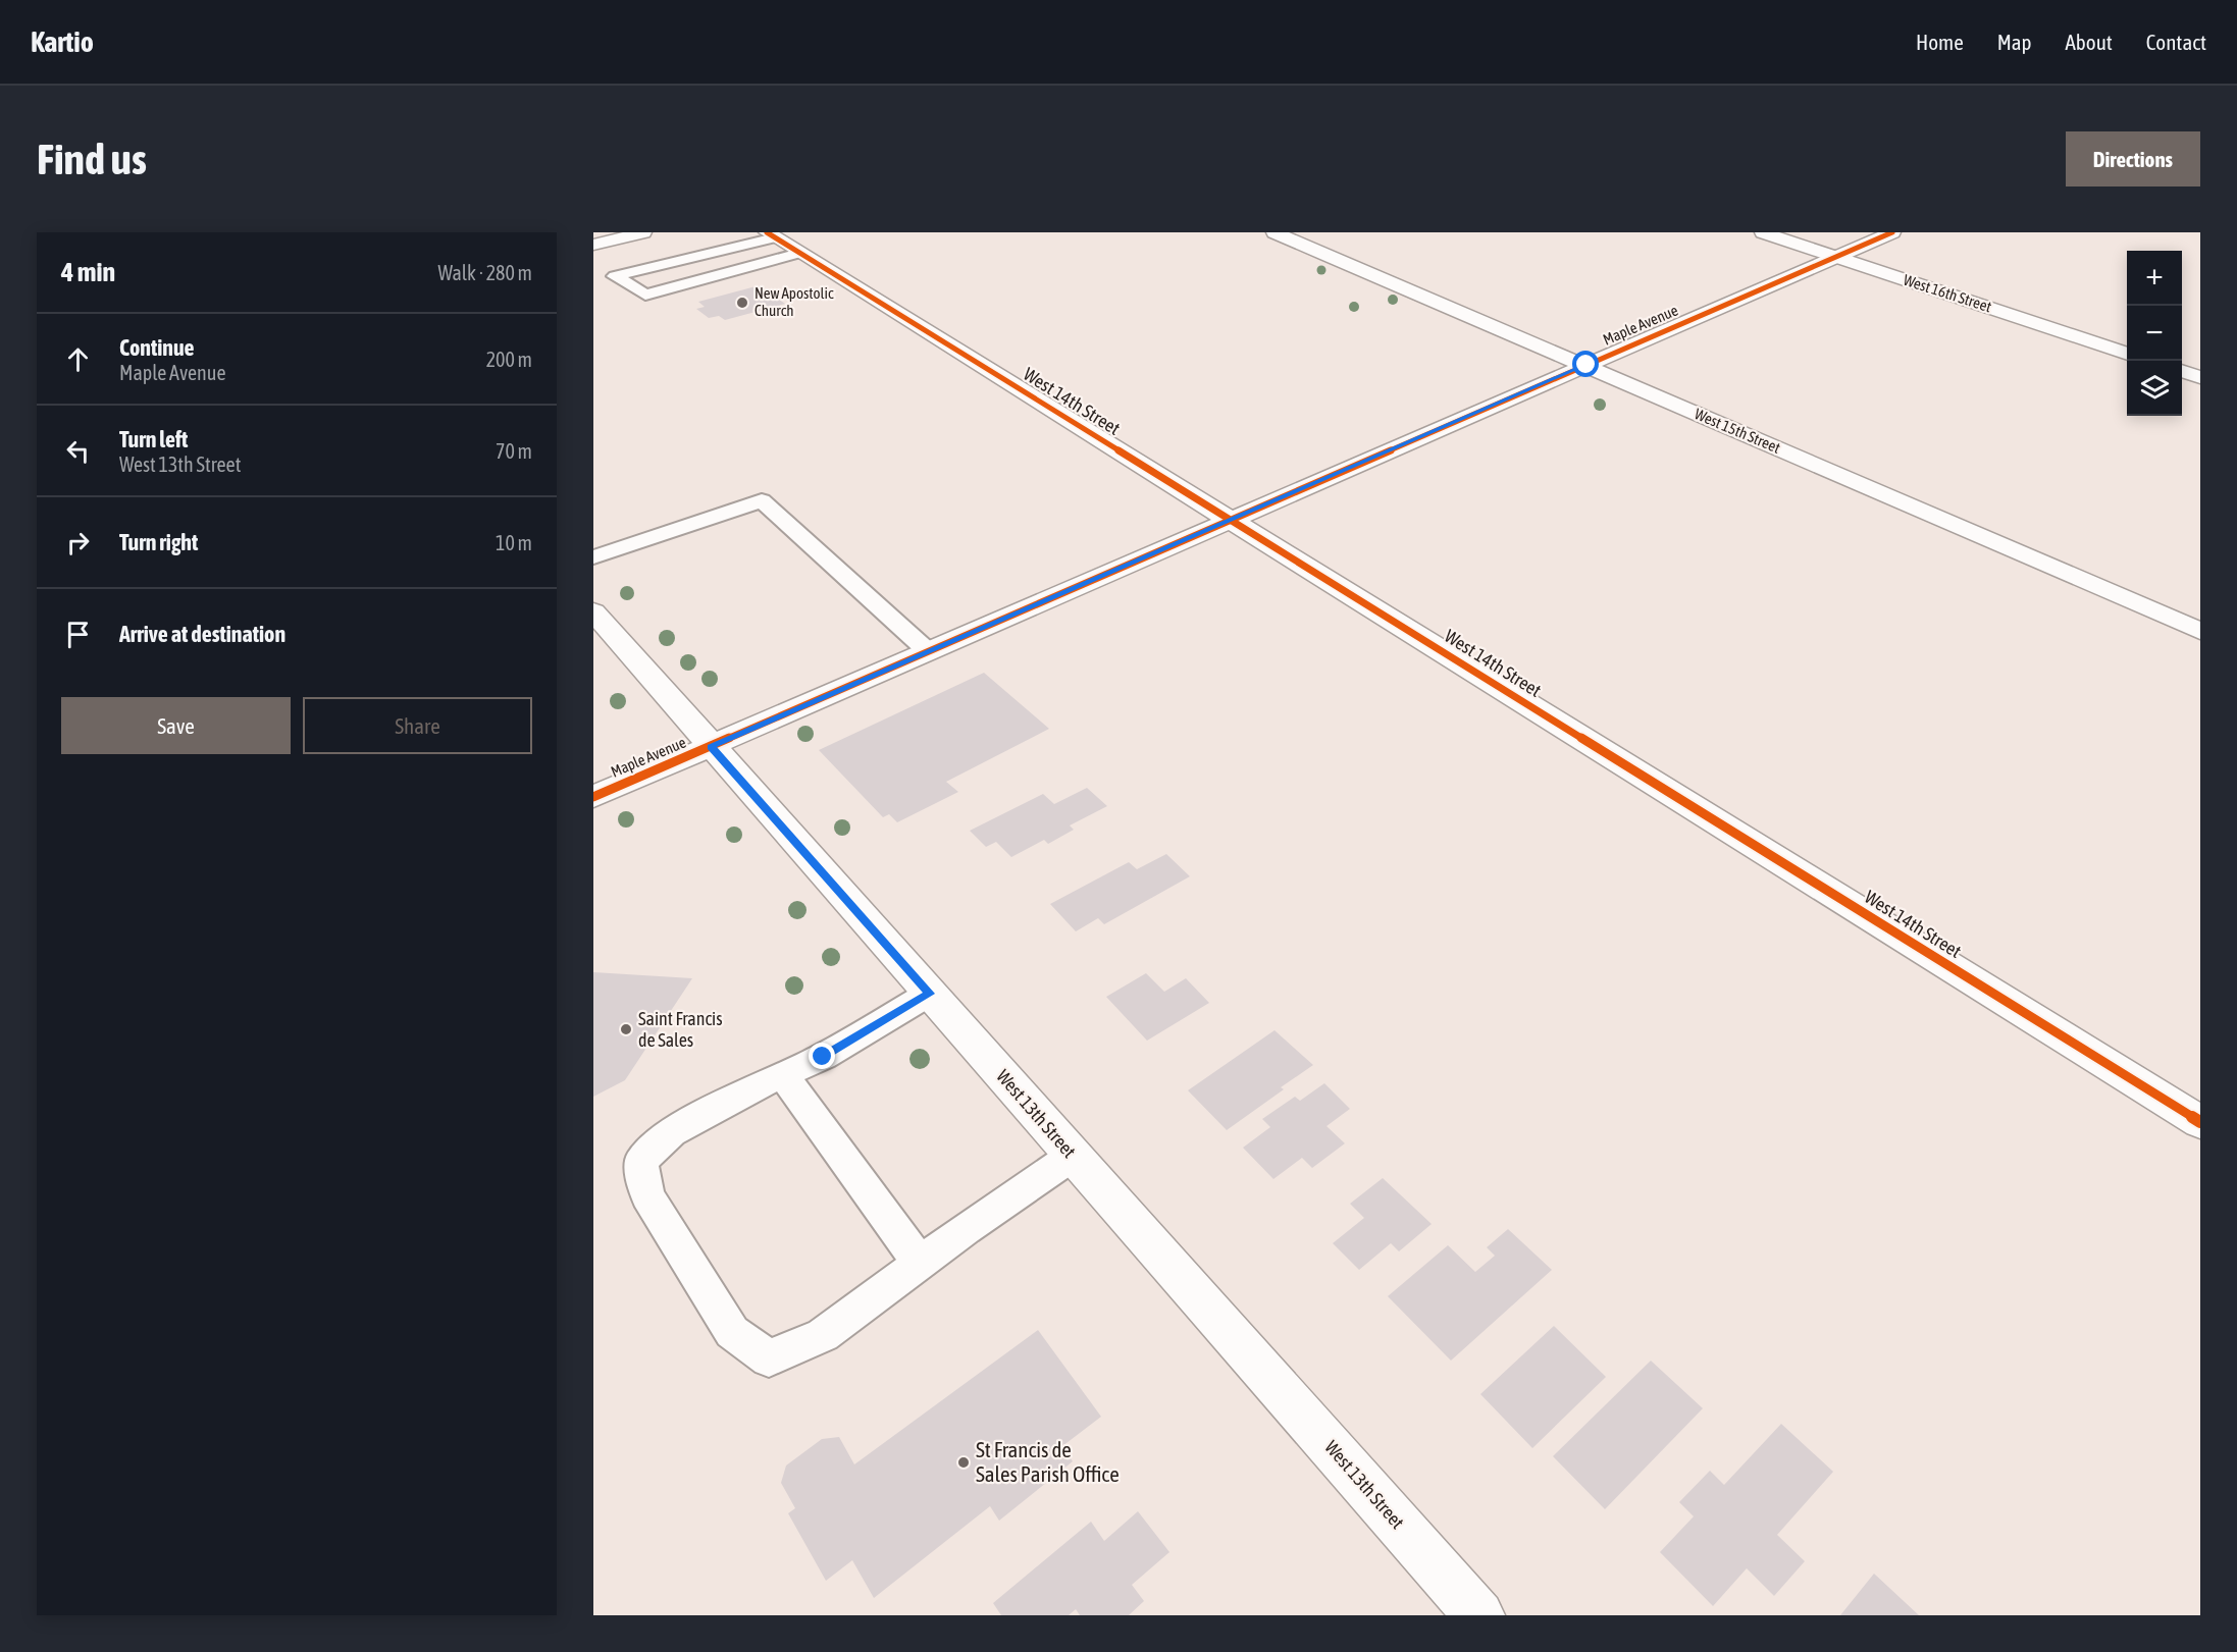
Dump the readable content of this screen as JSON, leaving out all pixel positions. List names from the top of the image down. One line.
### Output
{"streets":{"street":["West 16th Street","Maple Avenue","West 14th Street","West 15th Street","West 13th Street"]},"crossings":[["West 16th Street","Maple Avenue"],["Maple Avenue","West 14th Street"],["Maple Avenue","West 15th Street"],["Maple Avenue","West 13th Street"]],"places":["New Apostolic Church","Saint Francis de Sales","St Francis de Sales Parish Office"],"page":{"header":"Kartio","nav":["Home","Map","About","Contact"],"buttons":["Directions",["Save","Share"]],"title":"Find us","heading":["4 min","Walk · 280 m"],"map_buttons":["+","−"],"list":[["Continue","Maple Avenue","200 m"],["Turn left","West 13th Street","70 m"],["Turn right","10 m"],"Arrive at destination"]}}
